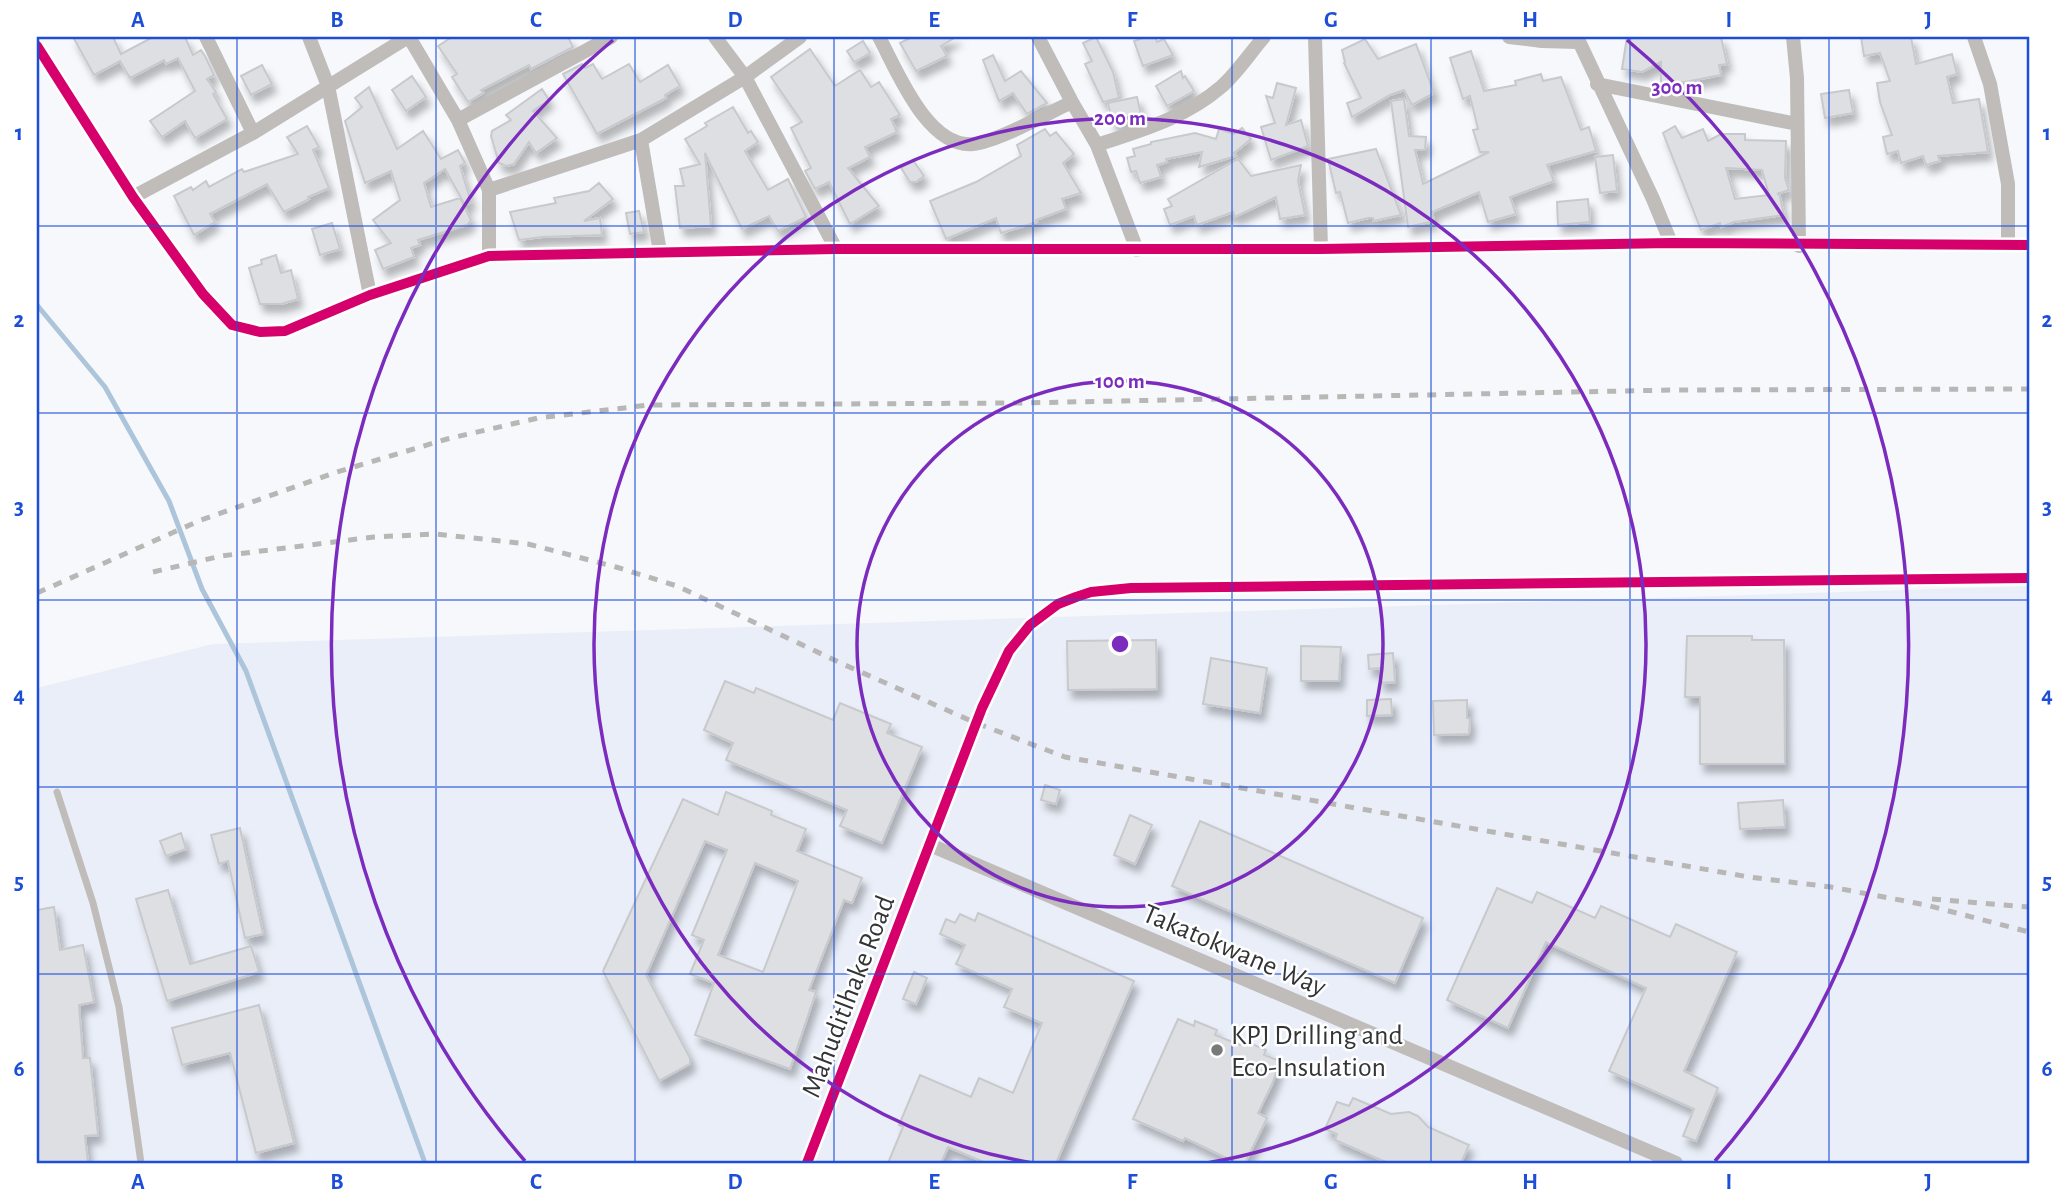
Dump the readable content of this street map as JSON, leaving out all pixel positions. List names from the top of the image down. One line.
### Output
{"streets":{"street":["Takatokwane Way","Mahuditlhake Road"]},"crossings":[["Takatokwane Way","Mahuditlhake Road"]],"places":["KPJ Drilling and Eco-Insulation"],"grid":{"columns":["A","B","C","D","E","F","G","H","I","J"],"rows":["1","2","3","4","5","6"]},"rings":["300 m","200 m","100 m"]}
